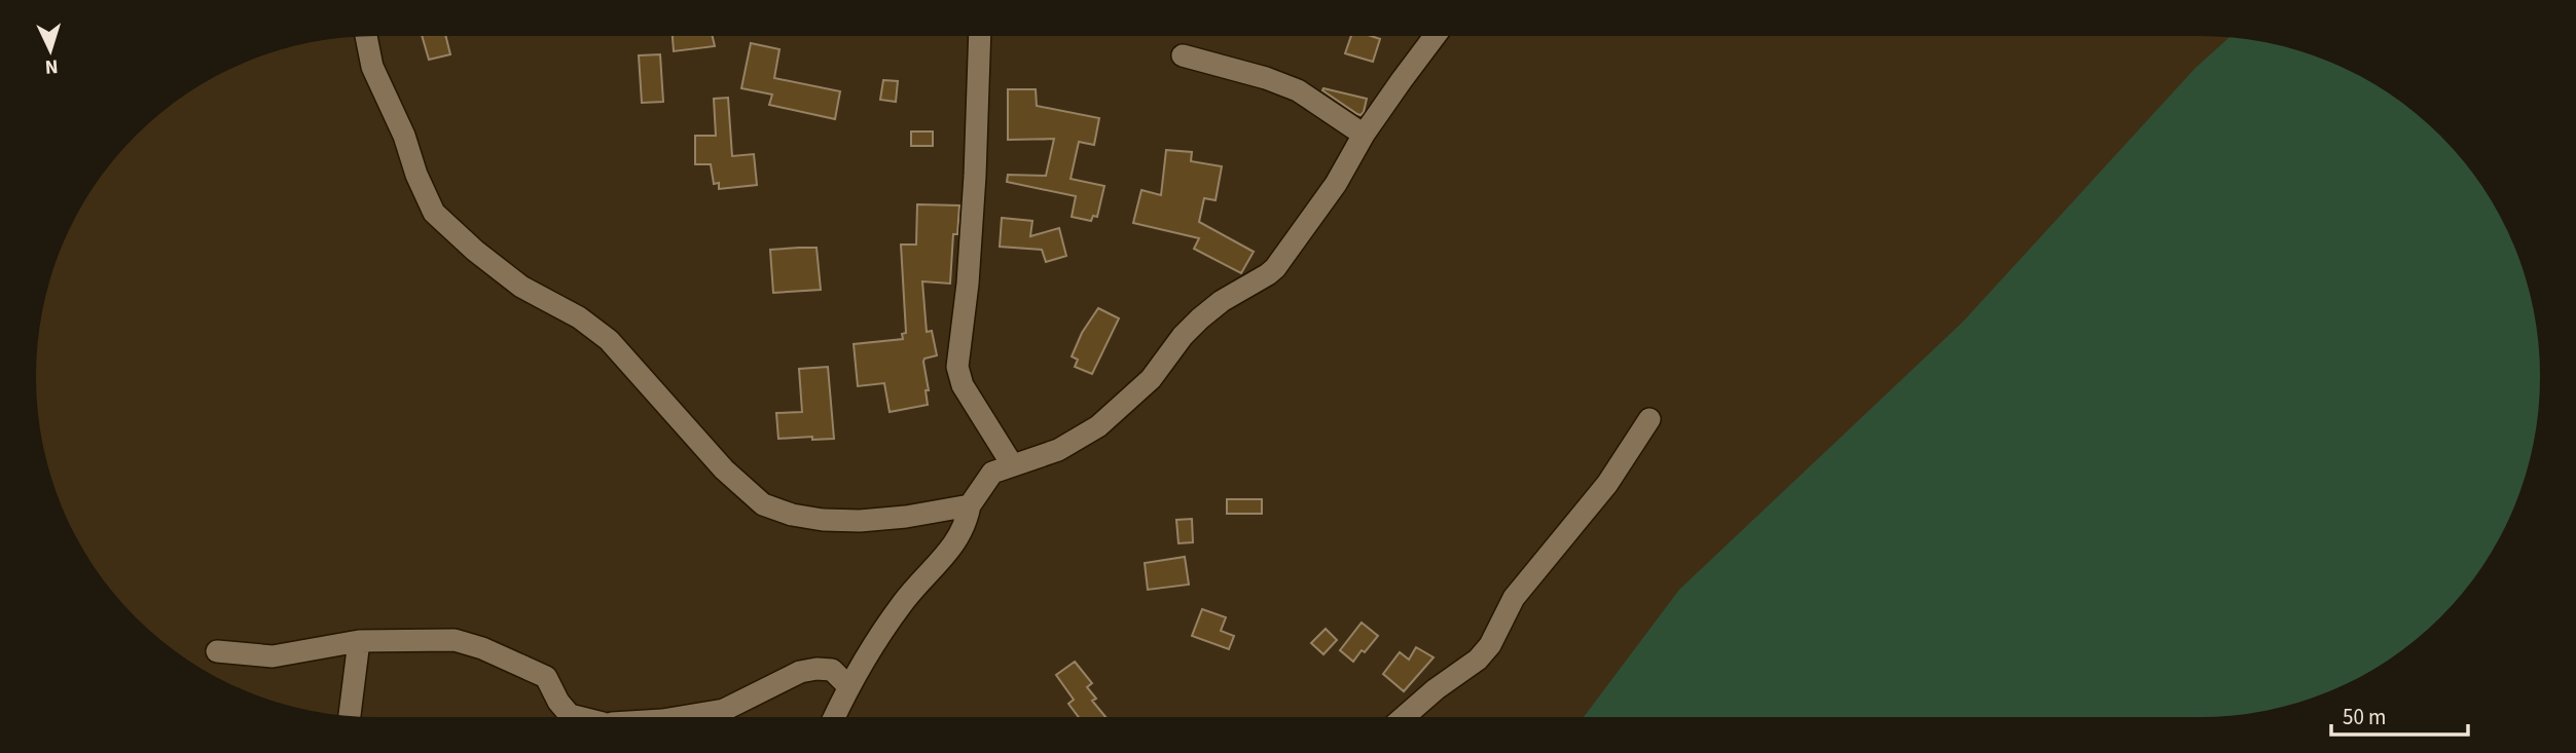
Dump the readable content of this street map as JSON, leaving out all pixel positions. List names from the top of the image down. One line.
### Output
{"scale_bar":"50 m","north":"bottom"}
